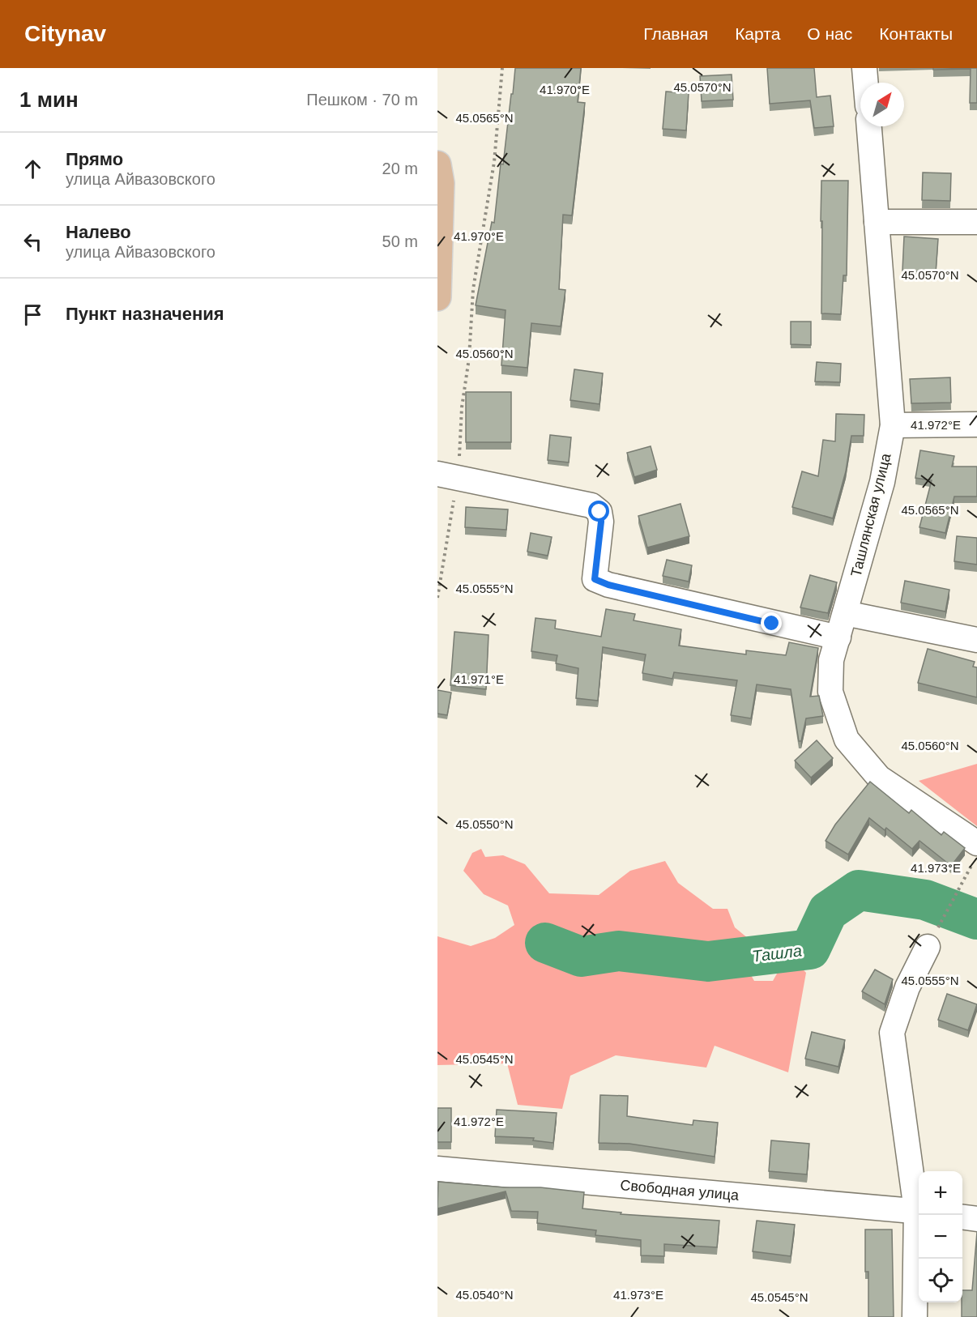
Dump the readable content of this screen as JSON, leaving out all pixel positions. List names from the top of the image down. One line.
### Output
{"streets":{"street":["Ташлянская улица","Свободная улица"]},"water":["Ташла"],"north":"top right","page":{"header":"Citynav","nav":["Главная","Карта","О нас","Контакты"],"heading":["1 мин","Пешком · 70 m"],"list":[["Прямо","улица Айвазовского","20 m"],["Налево","улица Айвазовского","50 m"],"Пункт назначения"],"map_buttons":["+","−"]},"coordinates":["45.0570°N","41.970°E","45.0565°N","45.0560°N","41.972°E","45.0555°N","41.971°E","45.0550°N","41.973°E","45.0545°N","45.0540°N"]}
